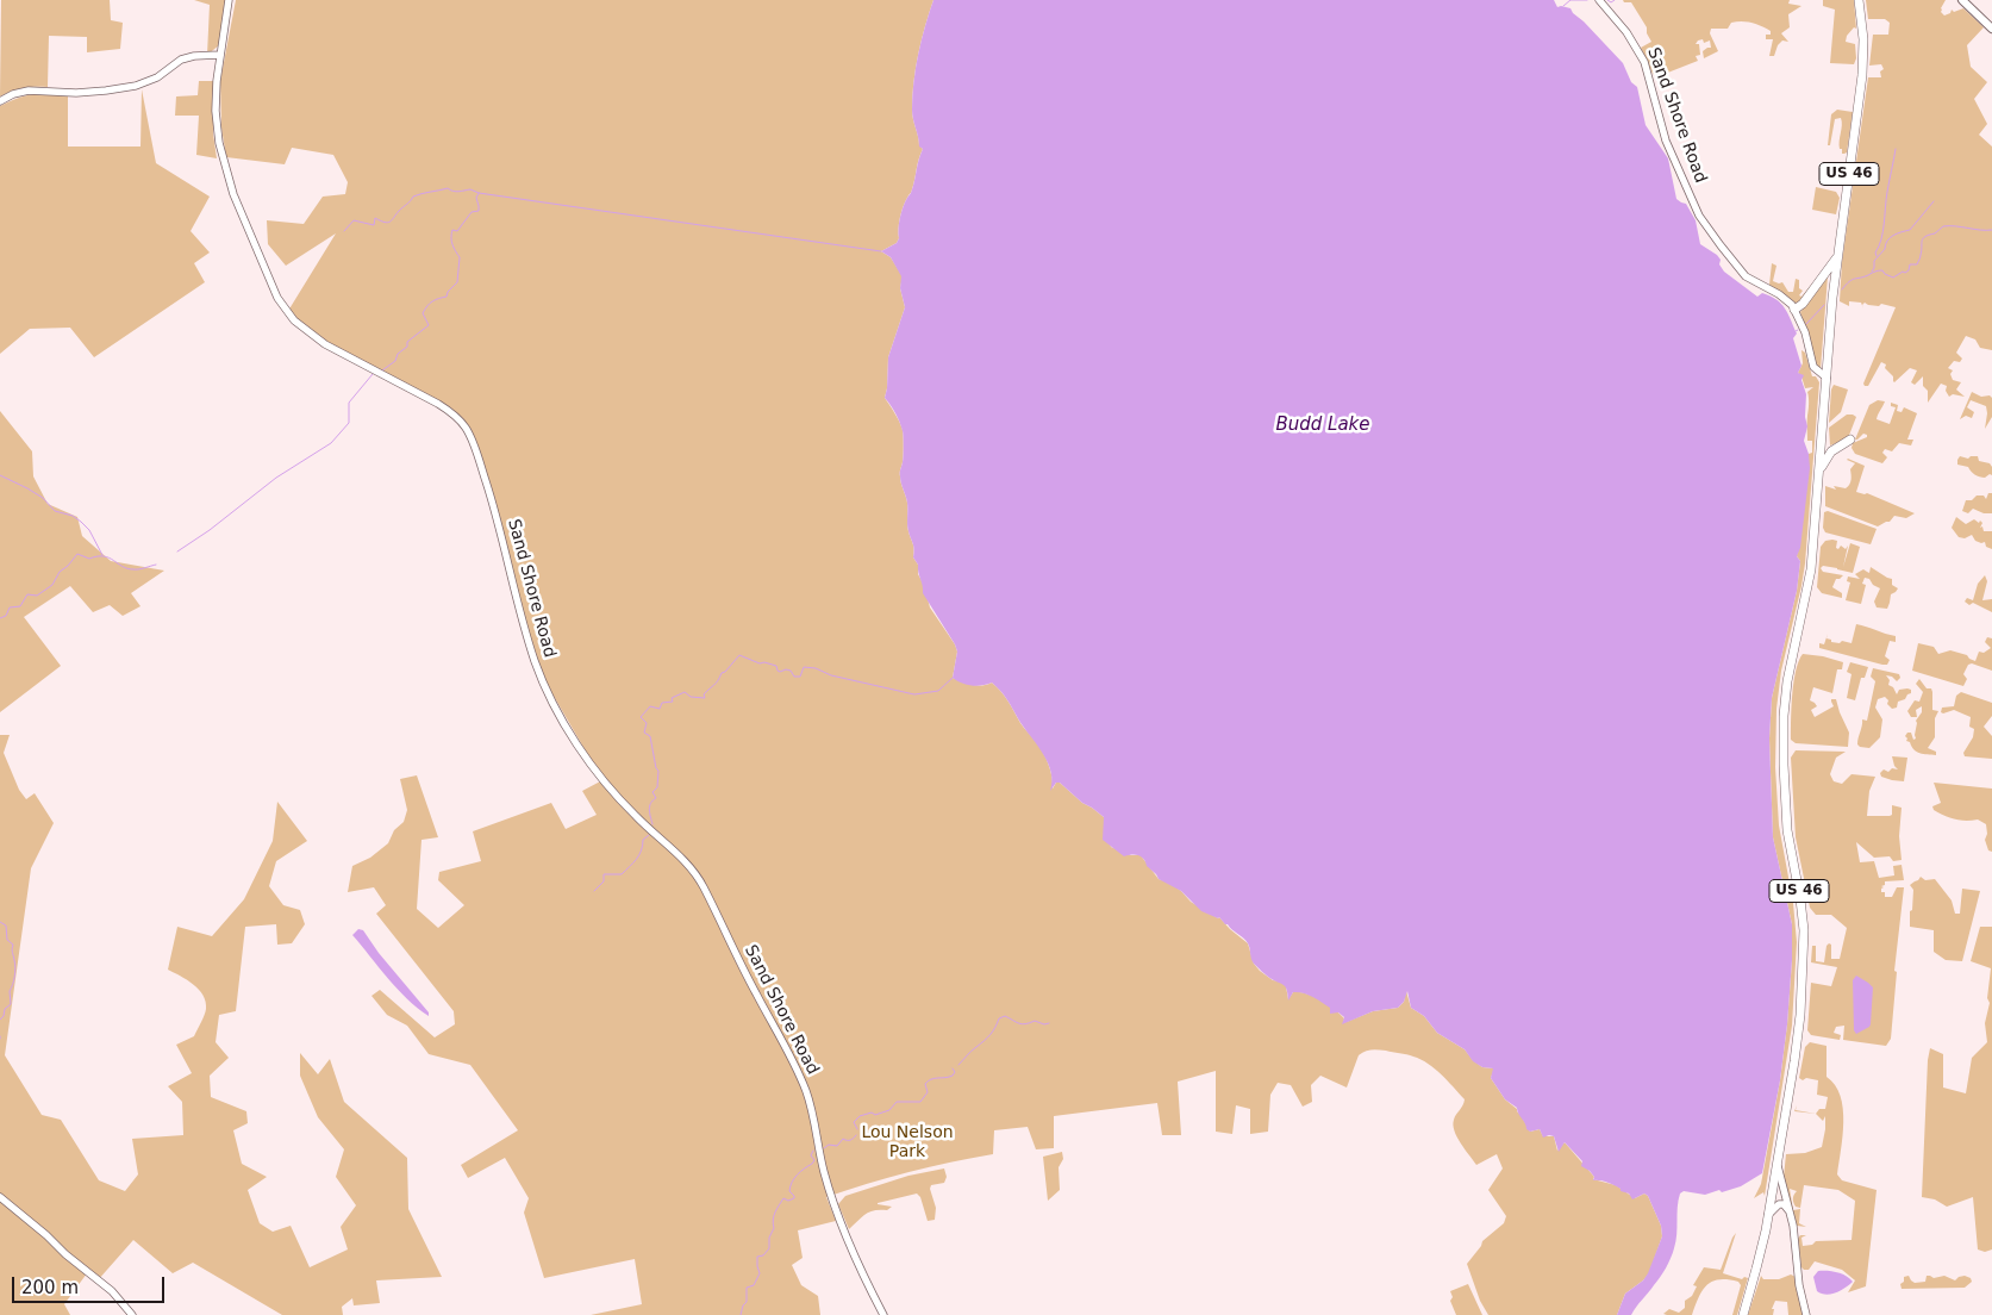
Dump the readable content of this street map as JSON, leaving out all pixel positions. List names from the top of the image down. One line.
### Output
{"streets":{"main road":["US 46"],"street":["Sand Shore Road"]},"crossings":[["Sand Shore Road","US 46"]],"water":["Budd Lake"],"parks":["Lou Nelson Park"],"scale_bar":"200 m"}
